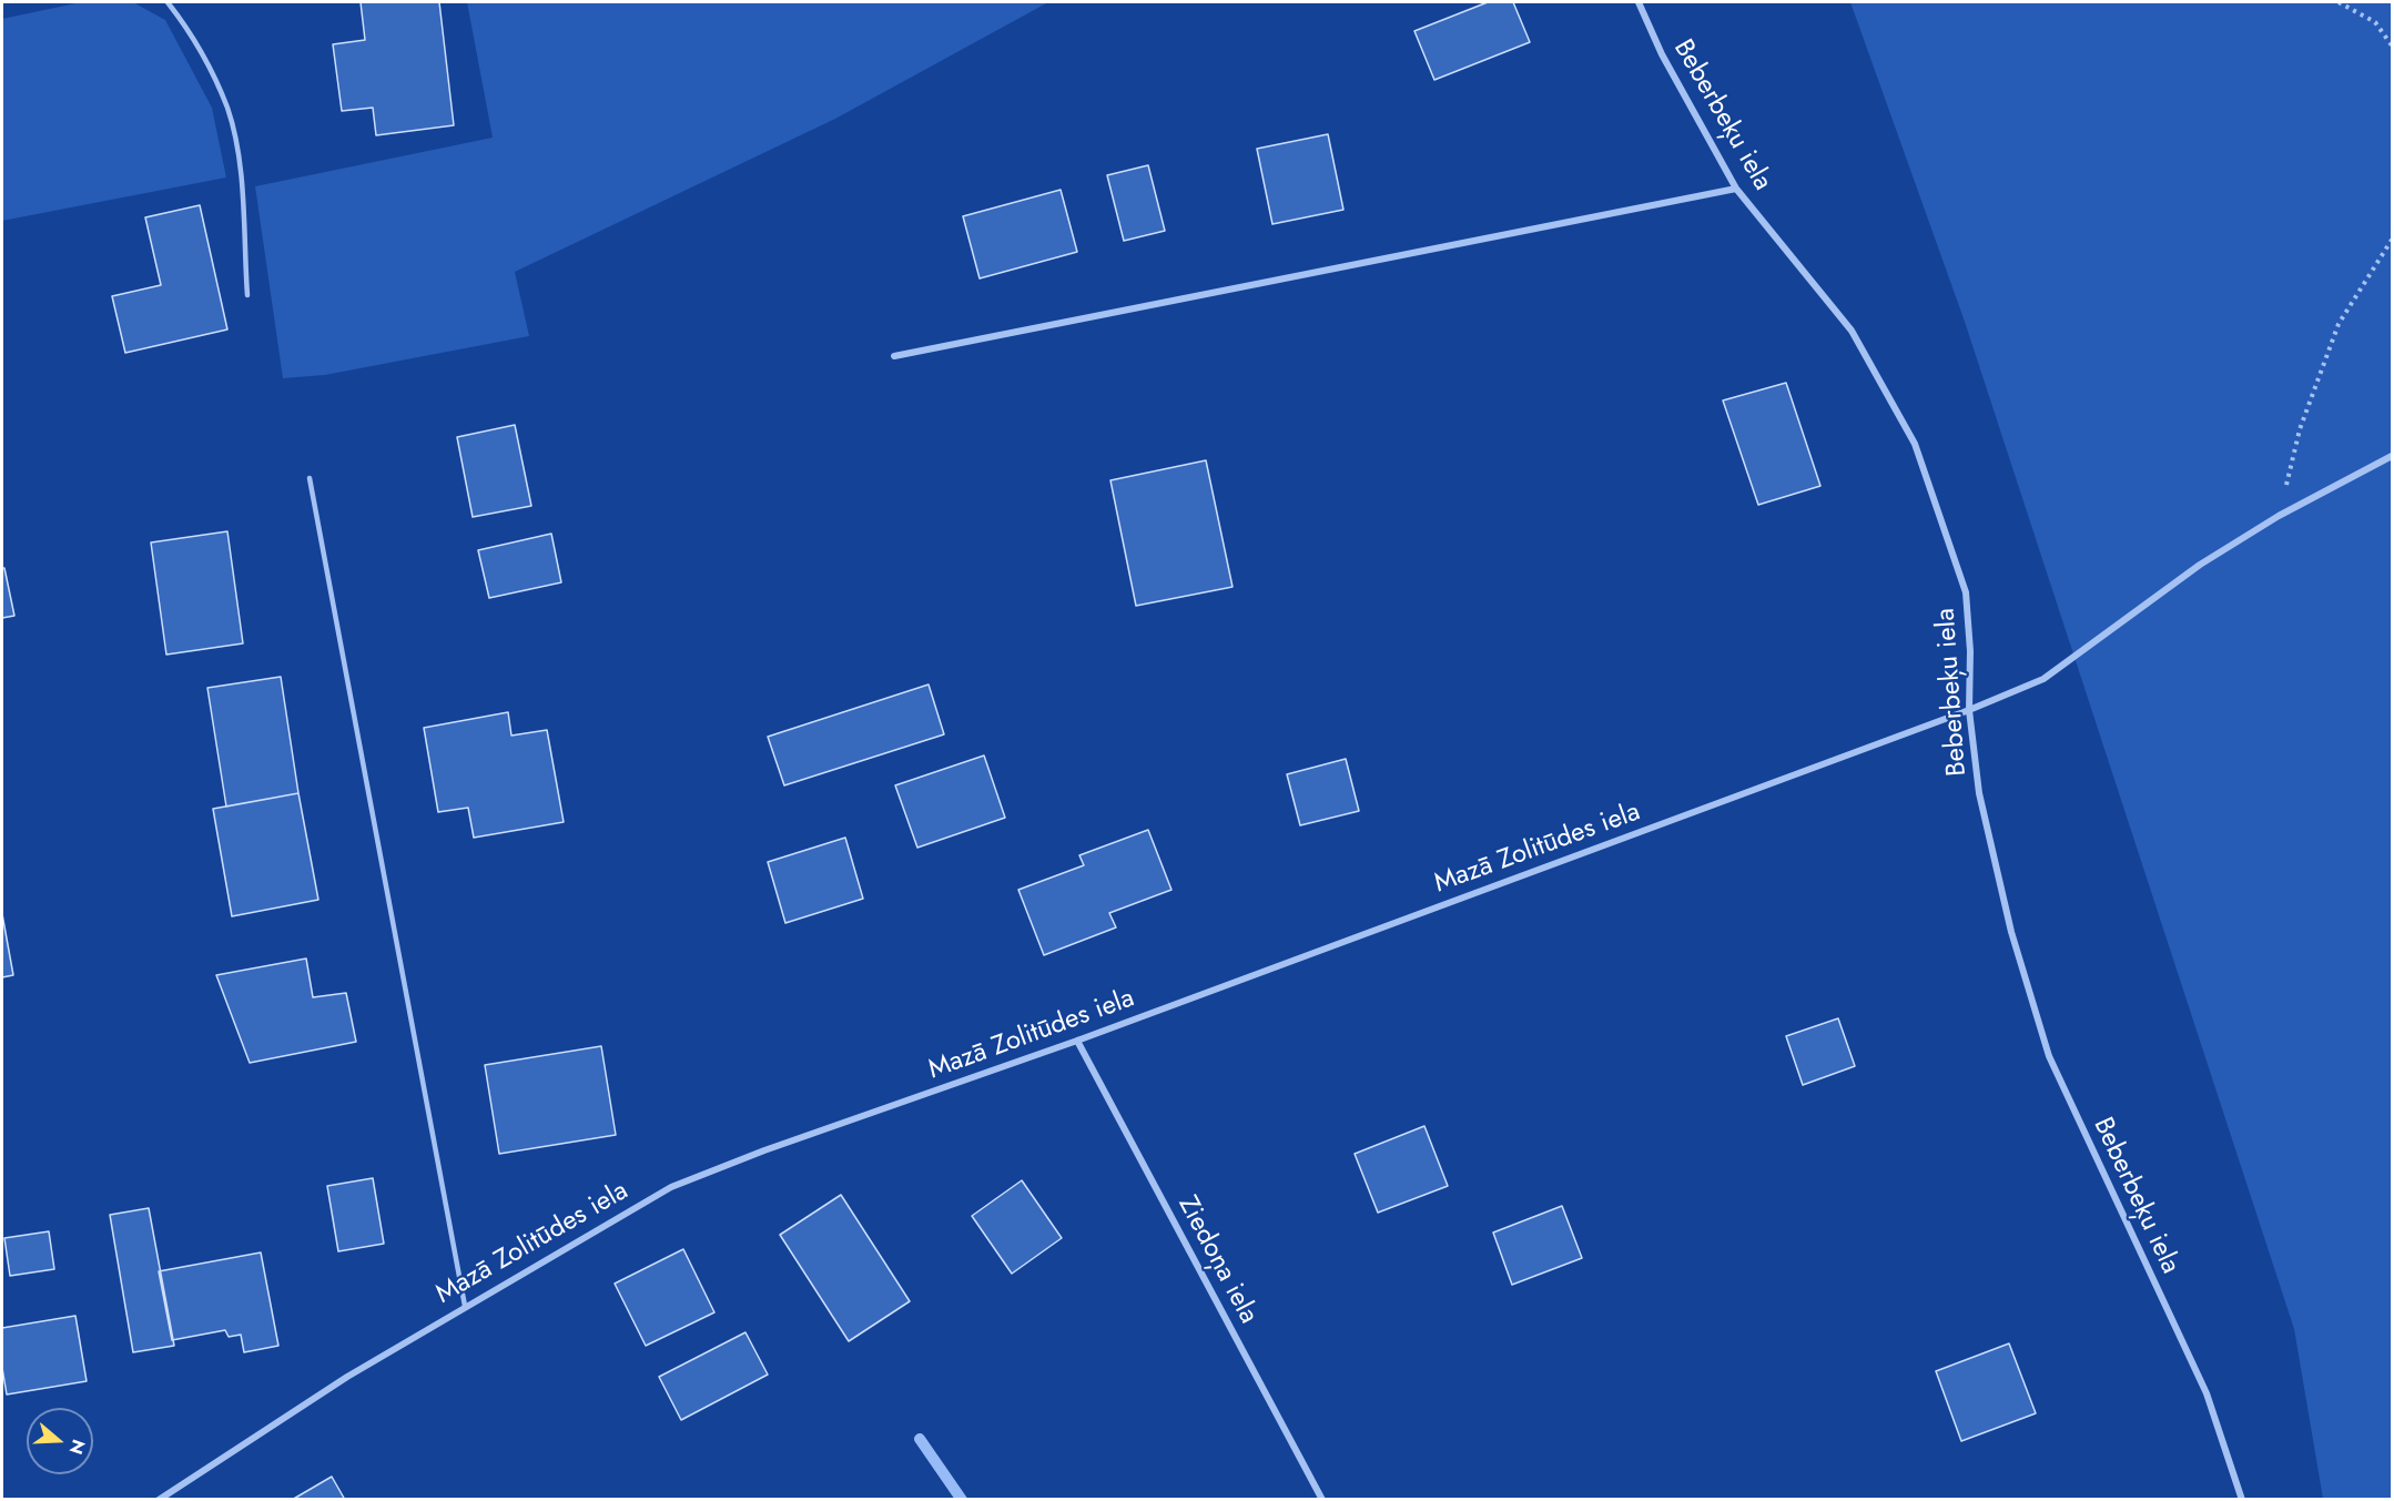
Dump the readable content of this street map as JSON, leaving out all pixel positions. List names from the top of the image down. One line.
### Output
{"streets":{"street":["Beberbeķu iela","Mazā Zolitūdes iela","Ziedoņa iela"]},"crossings":[["Beberbeķu iela","Mazā Zolitūdes iela"],["Mazā Zolitūdes iela","Ziedoņa iela"]],"north":"right"}
